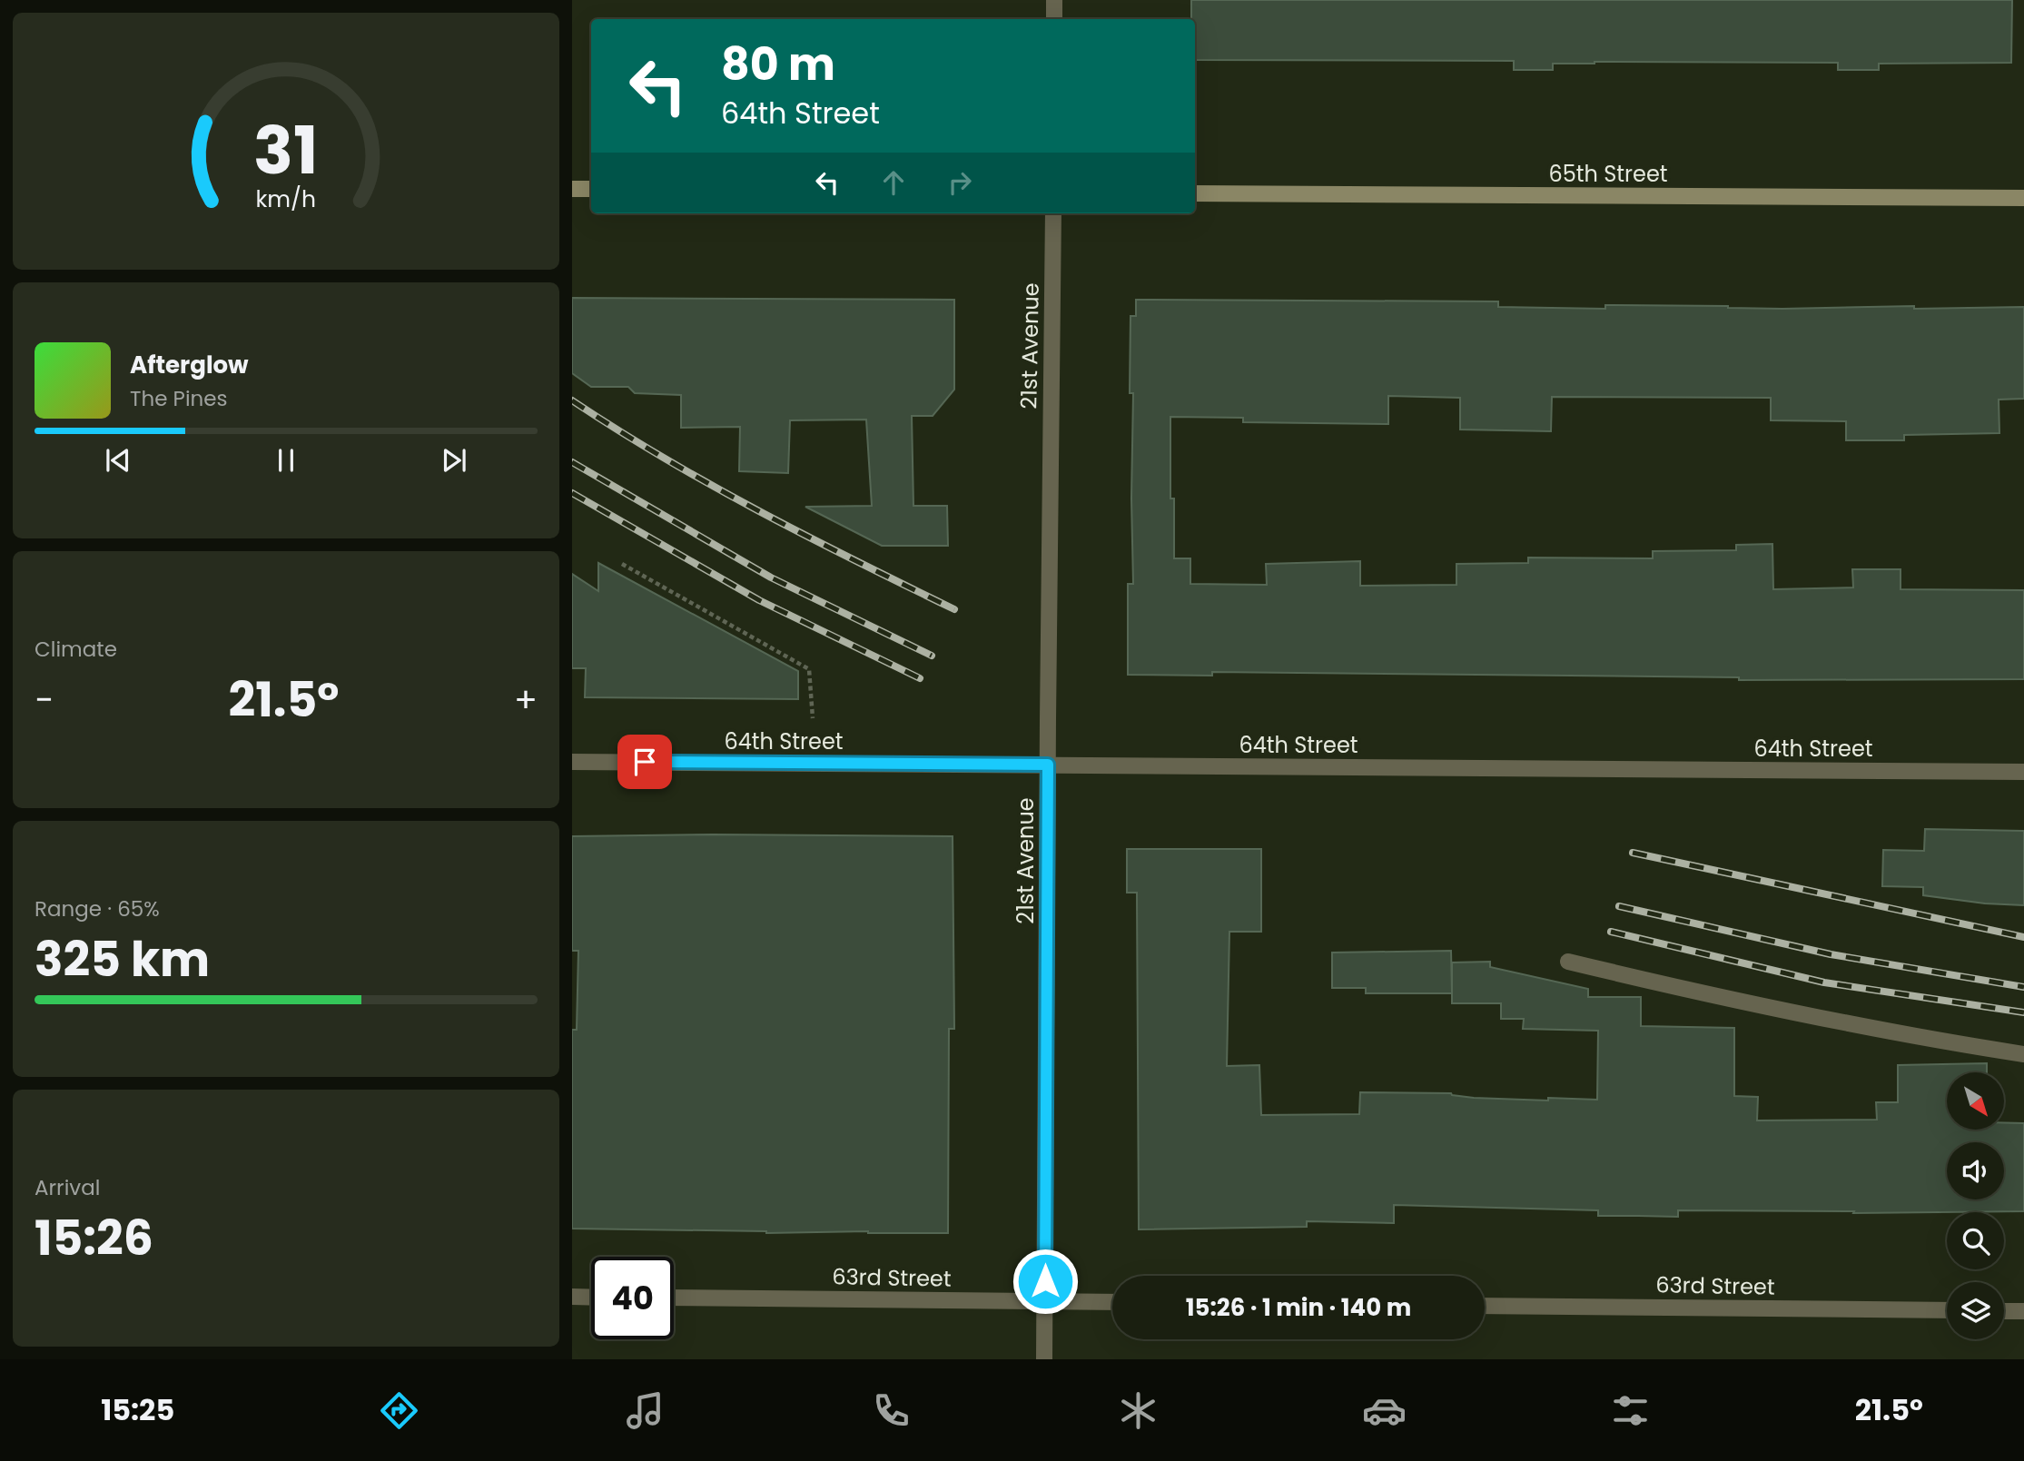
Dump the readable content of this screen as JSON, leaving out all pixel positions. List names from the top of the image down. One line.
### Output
{"streets":{"main road":["65th Street"],"street":["21st Avenue","64th Street","63rd Street"]},"crossings":[["21st Avenue","64th Street"],["21st Avenue","63rd Street"]],"north":"bottom right","page":{"turn":["80 m","64th Street"],"song":["Afterglow","The Pines"],"tile":["Climate",["Range · 65%","325 km"],["Arrival","15:26"]],"heat":["−","21.5°","+"],"limit":"40","trip":"15:26 · 1 min · 140 m","tabs":["15:25","21.5°"],"gauge":["31","km/h"]}}
